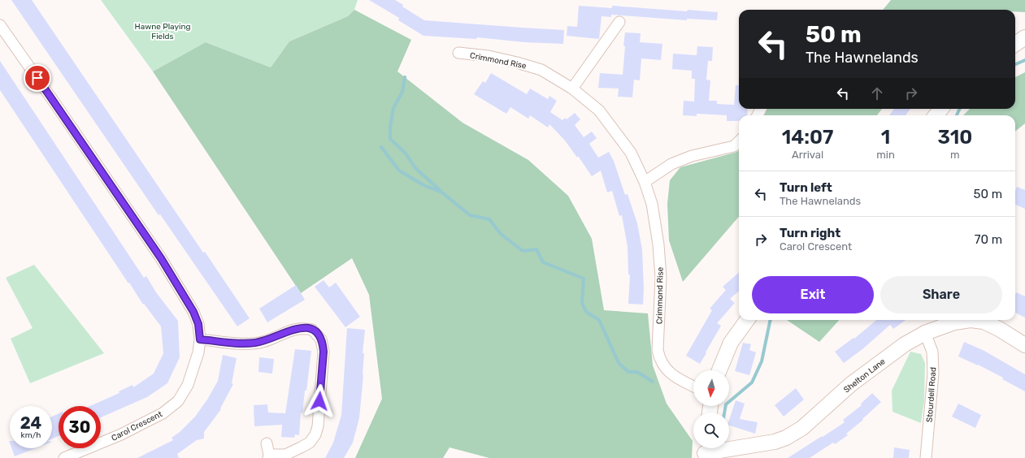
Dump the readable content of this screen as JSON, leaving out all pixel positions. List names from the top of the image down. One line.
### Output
{"streets":{"street":["Crimmond Rise","Shelton Lane","Stourdell Road","Carol Crescent"]},"crossings":[["Shelton Lane","Stourdell Road"]],"parks":["Hawne Playing Fields"],"north":"bottom","page":{"turn":["50 m","The Hawnelands"],"eta":["14:07","Arrival","1","min","310","m"],"list":[{"name":"Turn left","note":"The Hawnelands","value":"50 m"},{"name":"Turn right","note":"Carol Crescent","value":"70 m"}],"buttons":["Exit","Share"],"speed":"24 km/h","limit":"30"}}
